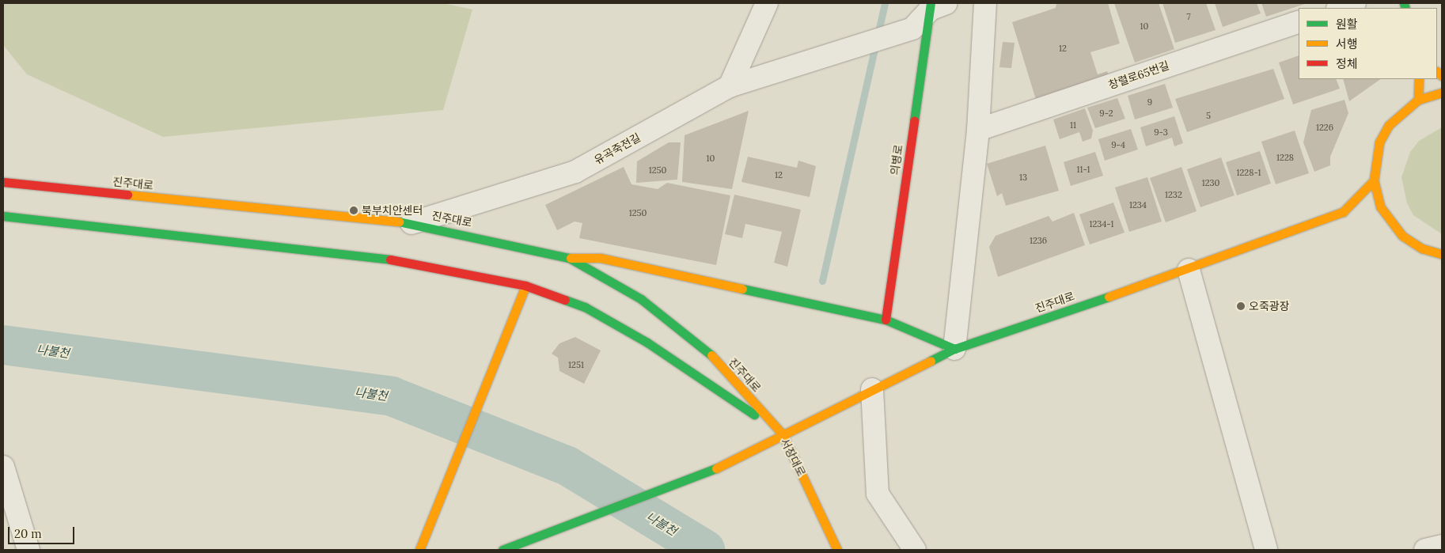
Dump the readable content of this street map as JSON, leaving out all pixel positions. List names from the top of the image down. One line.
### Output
{"streets":{"street":["창렬로65번길","유곡죽전길","의병로","진주대로","서장대로"]},"crossings":[["유곡죽전길","의병로"],["유곡죽전길","진주대로"],["진주대로","서장대로"]],"water":["나불천"],"places":["북부치안센터","오죽광장"],"house_numbers":["7","10","12","9","9-2","5","11","1226","9-3","9-4","1228","10","11-1","1250","1228-1","12","13","1230","1232","1234","1250","1234-1","1236","1251"],"legend":["원활","서행","정체"],"scale_bar":"20 m"}
